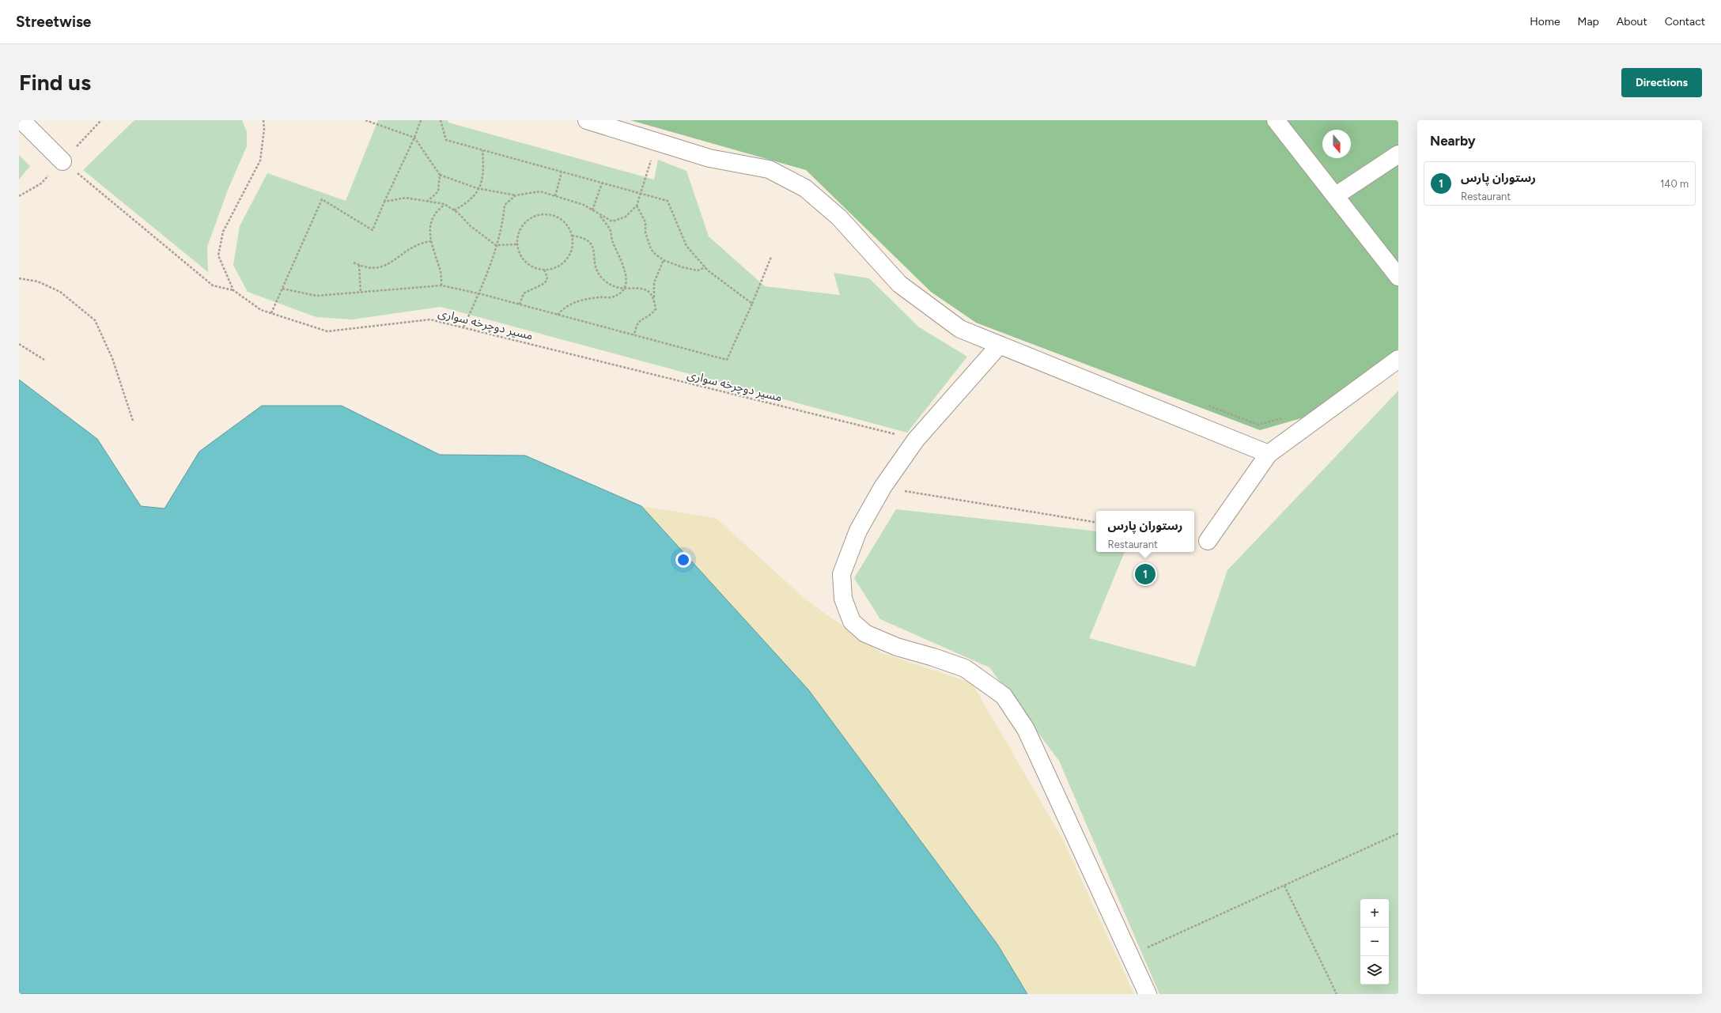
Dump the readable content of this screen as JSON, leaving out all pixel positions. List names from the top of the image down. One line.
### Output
{"streets":{"path":["مسیر دوچرخه سواری"]},"north":"bottom","page":{"header":"Streetwise","nav":["Home","Map","About","Contact"],"buttons":"Directions","title":"Find us","heading":"Nearby","list":[{"mark":"1","name":"رستوران پارس","note":"Restaurant","value":"140 m"}],"popup":["رستوران پارس","Restaurant"],"pins":"1","map_buttons":["+","−"]}}
